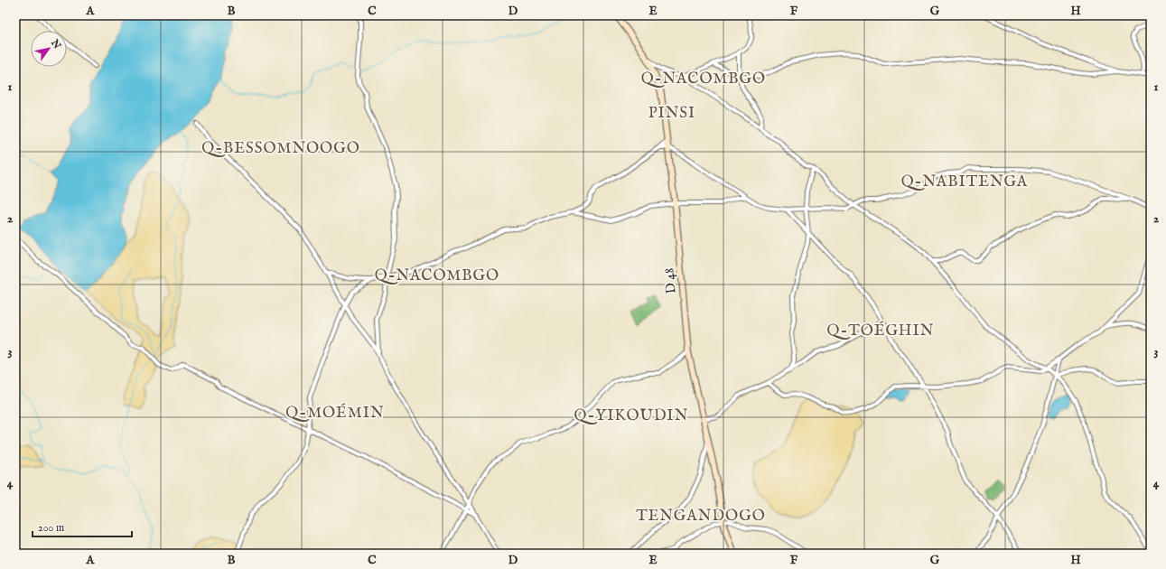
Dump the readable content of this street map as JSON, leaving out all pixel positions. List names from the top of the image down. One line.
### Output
{"streets":{"street":["D 48"]},"districts":["Q-NACOMBGO","PINSI","Q-BESSOMNOOGO","Q-NABITENGA","Q-NACOMBGO","Q-TOÉGHIN","Q-MOÉMIN","Q-YIKOUDIN","TENGANDOGO"],"scale_bar":"200 m","north":"top right","grid":{"columns":["A","B","C","D","E","F","G","H"],"rows":["1","2","3","4"]}}
